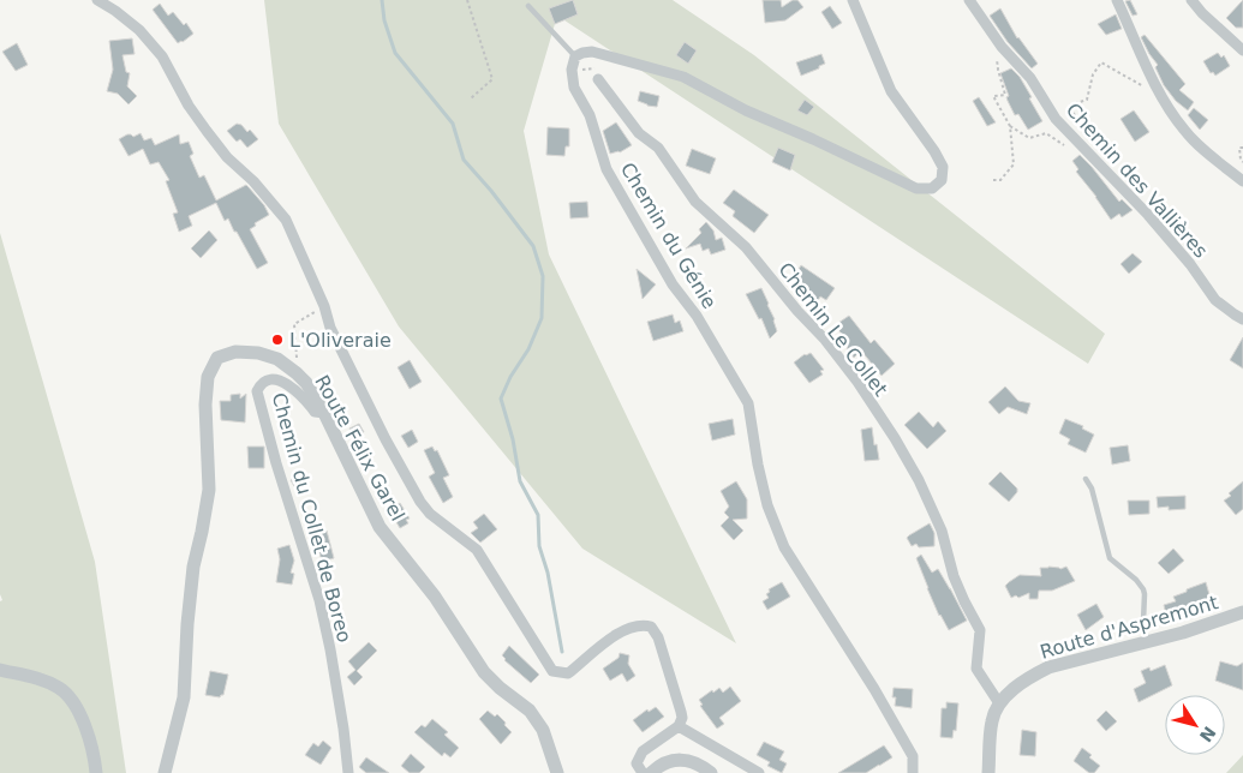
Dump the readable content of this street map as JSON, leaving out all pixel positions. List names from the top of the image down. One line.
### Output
{"streets":{"street":["Chemin des Vallières","Chemin du Génie","Chemin Le Collet","Route Félix Garel","Chemin du Collet de Boreo","Route d'Aspremont"]},"crossings":[["Chemin Le Collet","Route d'Aspremont"],["Route Félix Garel","Chemin du Collet de Boreo"]],"places":["L'Oliveraie"],"north":"bottom right"}
